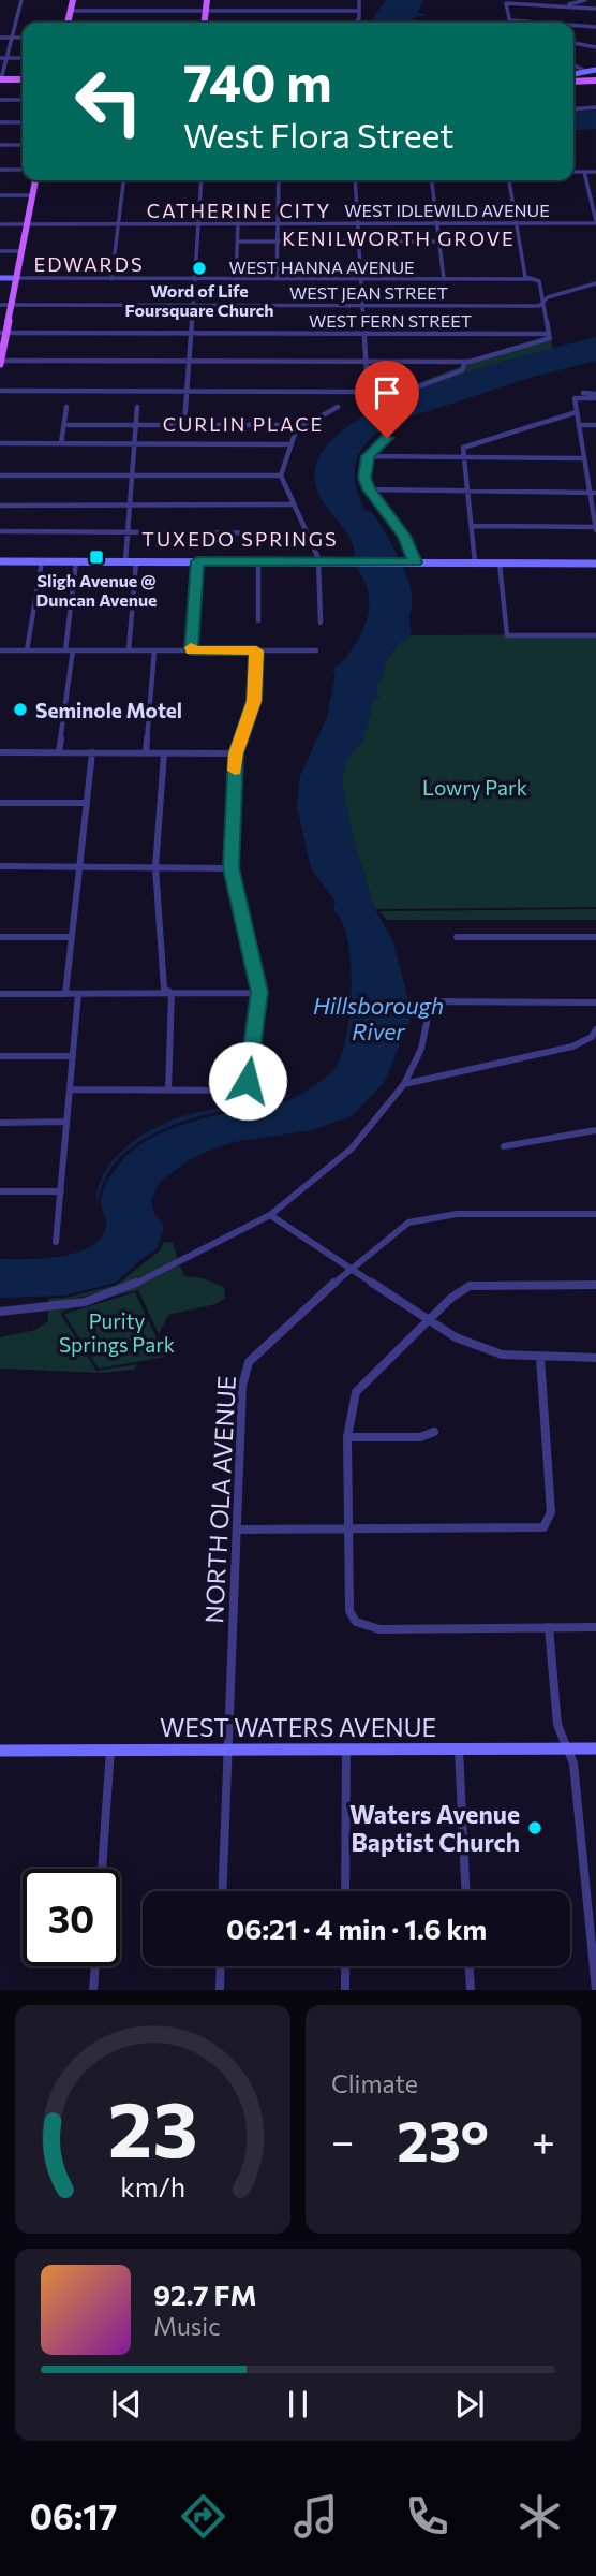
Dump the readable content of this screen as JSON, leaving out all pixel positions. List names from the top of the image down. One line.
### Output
{"streets":{"main road":["WEST WATERS AVENUE"],"street":["WEST IDLEWILD AVENUE","WEST HANNA AVENUE","WEST JEAN STREET","WEST FERN STREET","NORTH OLA AVENUE"]},"crossings":[["NORTH OLA AVENUE","WEST WATERS AVENUE"]],"districts":["CATHERINE CITY","KENILWORTH GROVE","EDWARDS","CURLIN PLACE","TUXEDO SPRINGS"],"water":["Hillsborough River"],"parks":["Lowry Park","Purity Springs Park"],"places":{"other":["Word of Life Foursquare Church","Seminole Motel","Waters Avenue Baptist Church"],"transit":["Sligh Avenue @ Duncan Avenue"]},"page":{"turn":["740 m","West Flora Street"],"limit":"30","trip":"06:21 · 4 min · 1.6 km","tile":"Climate","heat":["−","23°","+"],"song":["92.7 FM","Music"],"tabs":"06:17","gauge":["23","km/h"]}}
